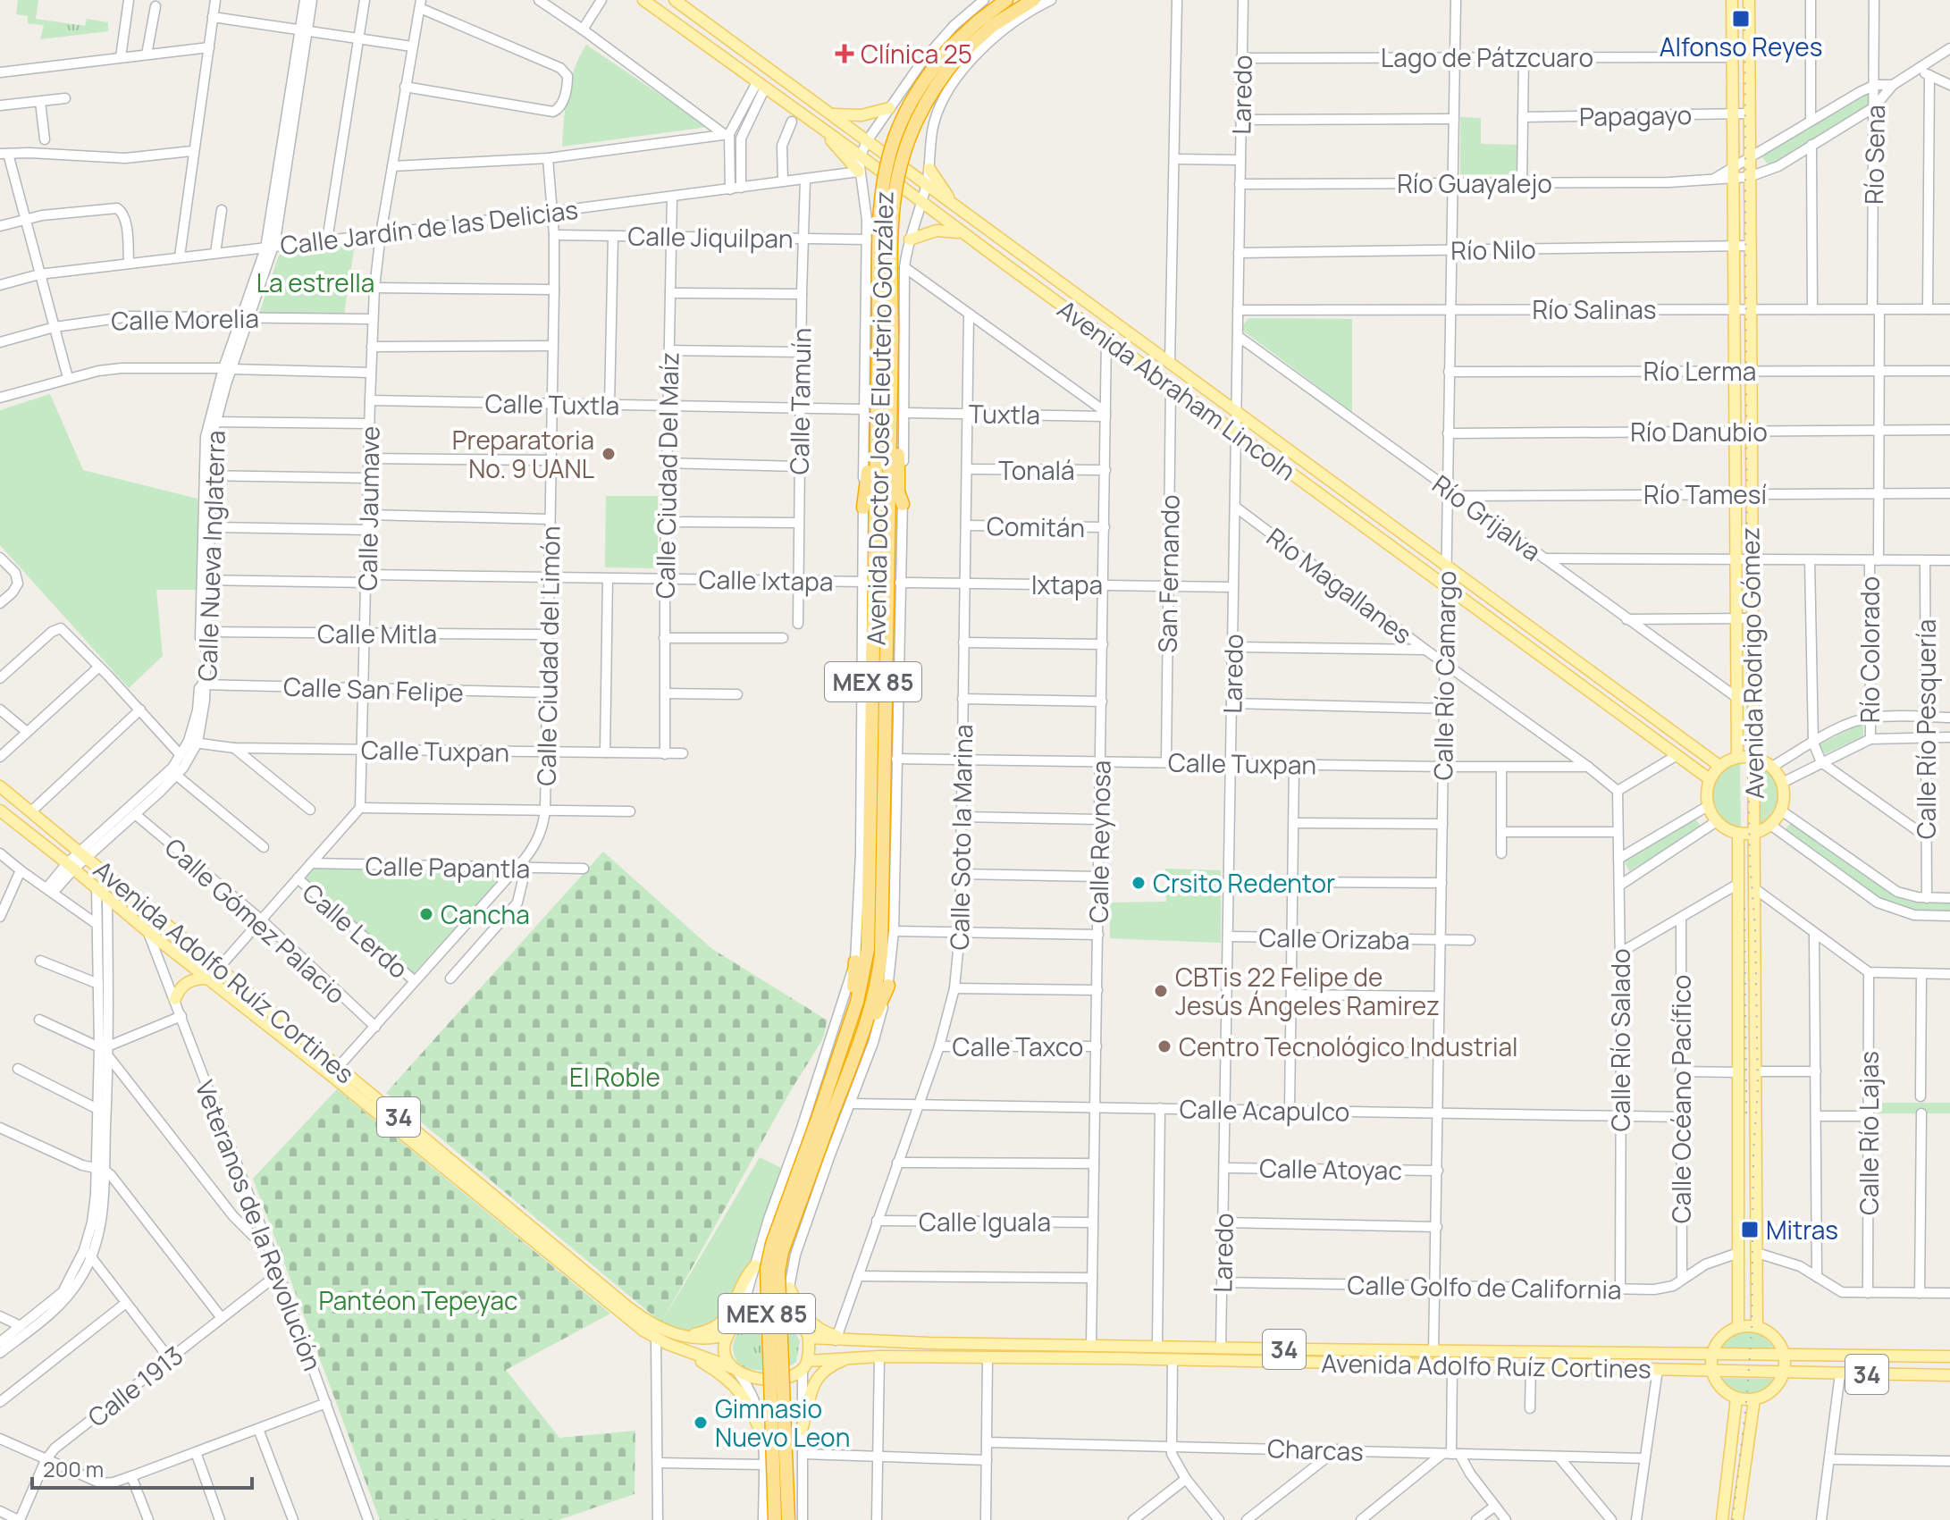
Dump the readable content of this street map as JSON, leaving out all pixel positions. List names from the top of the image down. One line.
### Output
{"streets":{"highway":["Avenida Doctor José Eleuterio González","MEX 85"],"main road":["Avenida Abraham Lincoln","Avenida Rodrigo Gómez","Avenida Adolfo Ruíz Cortines","34"],"street":["Lago de Pátzcuaro","Laredo","Papagayo","Río Sena","Río Guayalejo","Calle Jardín de las Delicias","Calle Jiquilpan","Río Nilo","Río Salinas","Calle Morelia","Río Lerma","Calle Tamuín","Calle Tuxtla","Tuxtla","Río Danubio","Tonalá","Calle Ciudad Del Maíz","Río Tamesí","Calle Jaumave","Río Grijalva","Comitán","Calle Nueva Inglaterra","San Fernando","Calle Ixtapa","Ixtapa","Río Magallanes","Calle Mitla","Río Colorado","Calle Ciudad del Limón","Calle Río Camargo","Calle San Felipe","Calle Río Pesquería","Calle Tuxpan","Calle Soto la Marina","Calle Reynosa","Calle Papantla","Calle Gómez Palacio","Calle Lerdo","Calle Orizaba","Calle Río Salado","Calle Taxco","Calle Océano Pacífico","Calle Acapulco","Calle Río Lajas","Calle Atoyac","Calle Iguala","Veteranos de la Revolución","Calle Golfo de California","Calle 1913","Charcas"]},"crossings":[["Lago de Pátzcuaro","Laredo"],["Lago de Pátzcuaro","Avenida Rodrigo Gómez"],["Lago de Pátzcuaro","Calle Río Camargo"],["Laredo","Río Guayalejo"],["Laredo","Río Nilo"],["Laredo","Río Salinas"],["Laredo","Avenida Abraham Lincoln"],["Laredo","Río Grijalva"],["Laredo","Ixtapa"],["Laredo","Río Magallanes"],["Laredo","Calle Tuxpan"],["Laredo","Calle Orizaba"],["Laredo","Avenida Adolfo Ruíz Cortines"],["Laredo","Calle Acapulco"],["Laredo","Calle Atoyac"],["Laredo","Calle Golfo de California"],["Papagayo","Avenida Rodrigo Gómez"],["Río Sena","Río Salinas"],["Río Sena","Río Lerma"],["Río Sena","Río Danubio"],["Río Sena","Río Tamesí"],["Río Sena","Río Colorado"],["Río Guayalejo","Avenida Rodrigo Gómez"],["Río Guayalejo","Calle Río Camargo"],["Calle Jardín de las Delicias","Calle Tamuín"],["Calle Jardín de las Delicias","Calle Ciudad Del Maíz"],["Calle Jardín de las Delicias","Calle Jaumave"],["Calle Jardín de las Delicias","Calle Nueva Inglaterra"],["Calle Jardín de las Delicias","Calle Ciudad del Limón"],["Calle Jiquilpan","Calle Tamuín"],["Calle Jiquilpan","Calle Ciudad Del Maíz"],["Calle Jiquilpan","Calle Ciudad del Limón"],["Río Nilo","Avenida Rodrigo Gómez"],["Río Nilo","Calle Río Camargo"],["Río Salinas","Avenida Rodrigo Gómez"],["Río Salinas","Calle Río Camargo"],["Calle Morelia","Calle Jaumave"],["Calle Morelia","Calle Nueva Inglaterra"],["Río Lerma","Avenida Rodrigo Gómez"],["Río Lerma","Calle Río Camargo"],["Avenida Abraham Lincoln","San Fernando"],["Avenida Abraham Lincoln","Calle Río Camargo"],["Avenida Abraham Lincoln","Calle Reynosa"],["Calle Tamuín","Calle Tuxtla"],["Calle Tamuín","Calle Ixtapa"],["Calle Tuxtla","Avenida Doctor José Eleuterio González"],["Calle Tuxtla","Calle Ciudad Del Maíz"],["Calle Tuxtla","Calle Jaumave"],["Calle Tuxtla","Calle Ciudad del Limón"],["Tuxtla","Calle Soto la Marina"],["Tuxtla","Calle Reynosa"],["Avenida Doctor José Eleuterio González","MEX 85"],["Río Danubio","Avenida Rodrigo Gómez"],["Río Danubio","Calle Río Camargo"],["Tonalá","Calle Soto la Marina"],["Tonalá","Calle Reynosa"],["Calle Ciudad Del Maíz","Calle Ixtapa"],["Calle Ciudad Del Maíz","Calle Tuxpan"],["Río Tamesí","Río Grijalva"],["Río Tamesí","Avenida Rodrigo Gómez"],["Calle Jaumave","Calle Ixtapa"],["Calle Jaumave","Calle Mitla"],["Calle Jaumave","Calle San Felipe"],["Calle Jaumave","Calle Tuxpan"],["Río Grijalva","Avenida Rodrigo Gómez"],["Río Grijalva","Calle Río Camargo"],["Comitán","Calle Soto la Marina"],["Comitán","Calle Reynosa"],["Calle Nueva Inglaterra","Calle Ixtapa"],["Calle Nueva Inglaterra","Calle Mitla"],["Calle Nueva Inglaterra","Calle San Felipe"],["Calle Nueva Inglaterra","Calle Tuxpan"],["Calle Nueva Inglaterra","Calle Gómez Palacio"],["Calle Nueva Inglaterra","Avenida Adolfo Ruíz Cortines"],["San Fernando","Ixtapa"],["San Fernando","Calle Tuxpan"],["Calle Ixtapa","Calle Ciudad del Limón"],["Ixtapa","Calle Soto la Marina"],["Ixtapa","Calle Reynosa"],["Río Magallanes","Calle Río Camargo"],["Río Magallanes","Calle Tuxpan"],["Río Magallanes","Calle Río Salado"],["Calle Mitla","Calle Ciudad del Limón"],["Calle Ciudad del Limón","Calle San Felipe"],["Calle Ciudad del Limón","Calle Tuxpan"],["Calle Ciudad del Limón","Calle Papantla"],["Calle Ciudad del Limón","Calle Gómez Palacio"],["Calle Ciudad del Limón","Calle Lerdo"],["Calle Ciudad del Limón","Avenida Adolfo Ruíz Cortines"],["Avenida Rodrigo Gómez","Calle Golfo de California"],["Calle Río Camargo","Calle Tuxpan"],["Calle Río Camargo","Calle Orizaba"],["Calle Río Camargo","Avenida Adolfo Ruíz Cortines"],["Calle Río Camargo","Calle Acapulco"],["Calle Río Camargo","Calle Atoyac"],["Calle Río Camargo","Calle Golfo de California"],["Calle Tuxpan","Calle Soto la Marina"],["Calle Tuxpan","Calle Reynosa"],["Calle Soto la Marina","Avenida Adolfo Ruíz Cortines"],["Calle Soto la Marina","Calle Taxco"],["Calle Soto la Marina","Calle Acapulco"],["Calle Soto la Marina","Calle Iguala"],["Calle Reynosa","Avenida Adolfo Ruíz Cortines"],["Calle Reynosa","Calle Taxco"],["Calle Reynosa","Calle Acapulco"],["Calle Reynosa","Calle Iguala"],["Avenida Adolfo Ruíz Cortines","34"],["Avenida Adolfo Ruíz Cortines","Veteranos de la Revolución"],["Calle Río Salado","Calle Acapulco"],["Calle Río Salado","Calle Golfo de California"],["Calle Océano Pacífico","Calle Acapulco"],["Calle Océano Pacífico","Calle Golfo de California"],["Veteranos de la Revolución","Calle 1913"]],"parks":["La estrella","El Roble","Pantéon Tepeyac"],"places":{"transit":["Alfonso Reyes","Mitras"],"health":["Clínica 25"],"other":["Preparatoria No. 9 UANL","Crsito Redentor","Cancha","CBTis 22 Felipe de Jesús Ángeles Ramirez","Centro Tecnológico Industrial","Gimnasio Nuevo Leon"]},"scale_bar":"200 m"}
